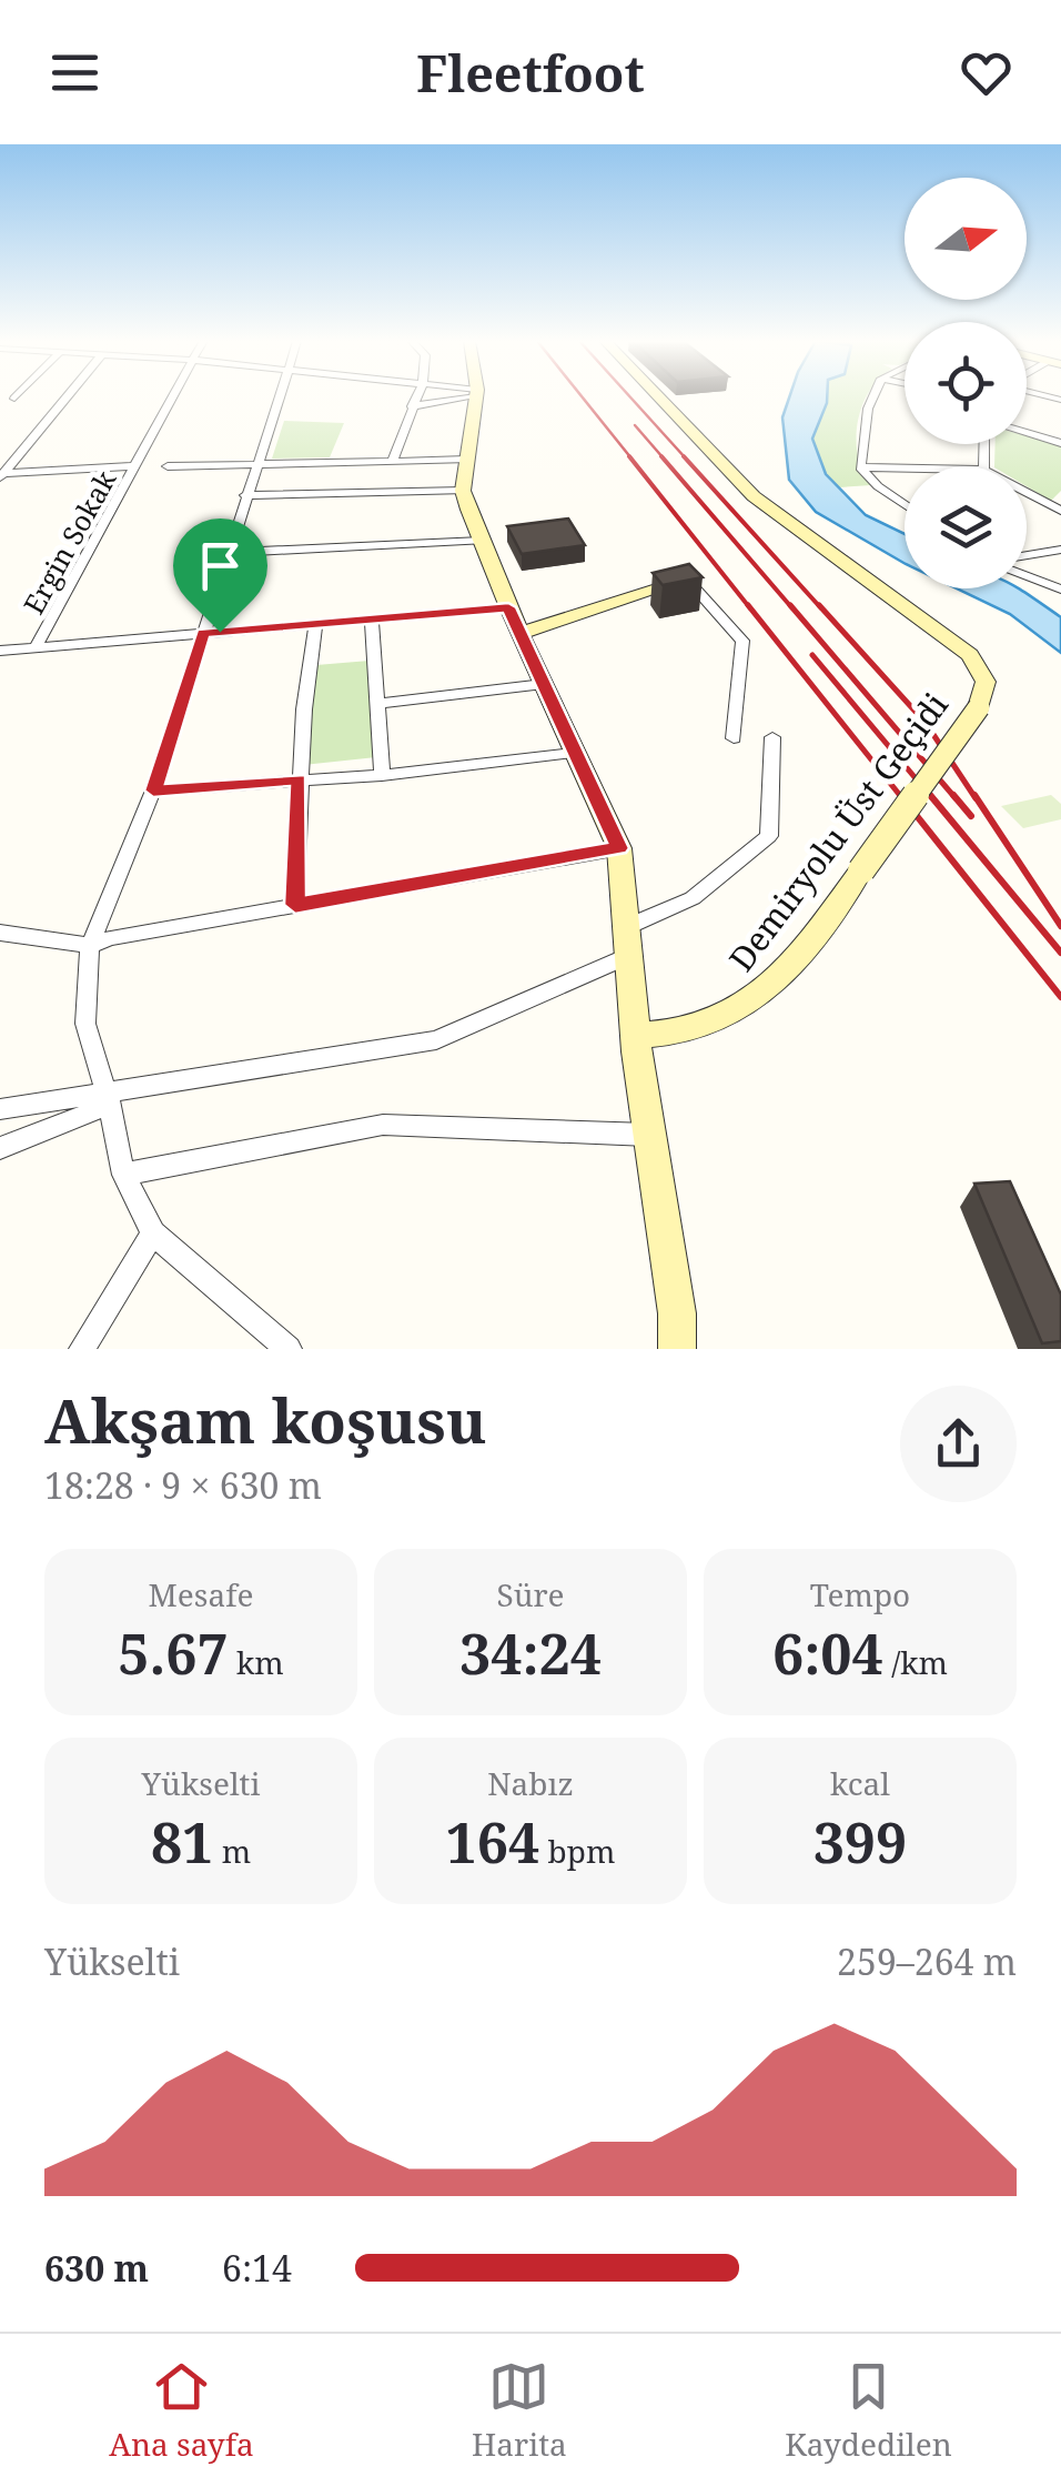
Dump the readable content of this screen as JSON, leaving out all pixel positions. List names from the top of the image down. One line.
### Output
{"streets":{"street":["Ergin Sokak","Demiryolu Üst Geçidi"]},"north":"right","page":{"header":"Fleetfoot","heading":["Akşam koşusu","18:28 · 9 × 630 m"],"stats":[["Mesafe","5.67 km"],["Süre","34:24"],["Tempo","6:04 /km"],["Yükselti","81 m"],["Nabız","164 bpm"],["kcal","399"]],"chart":["Yükselti","259–264 m"],"list":[{"name":"630 m","note":"6:14"}],"tabs":["Ana sayfa","Harita","Kaydedilen"]}}
